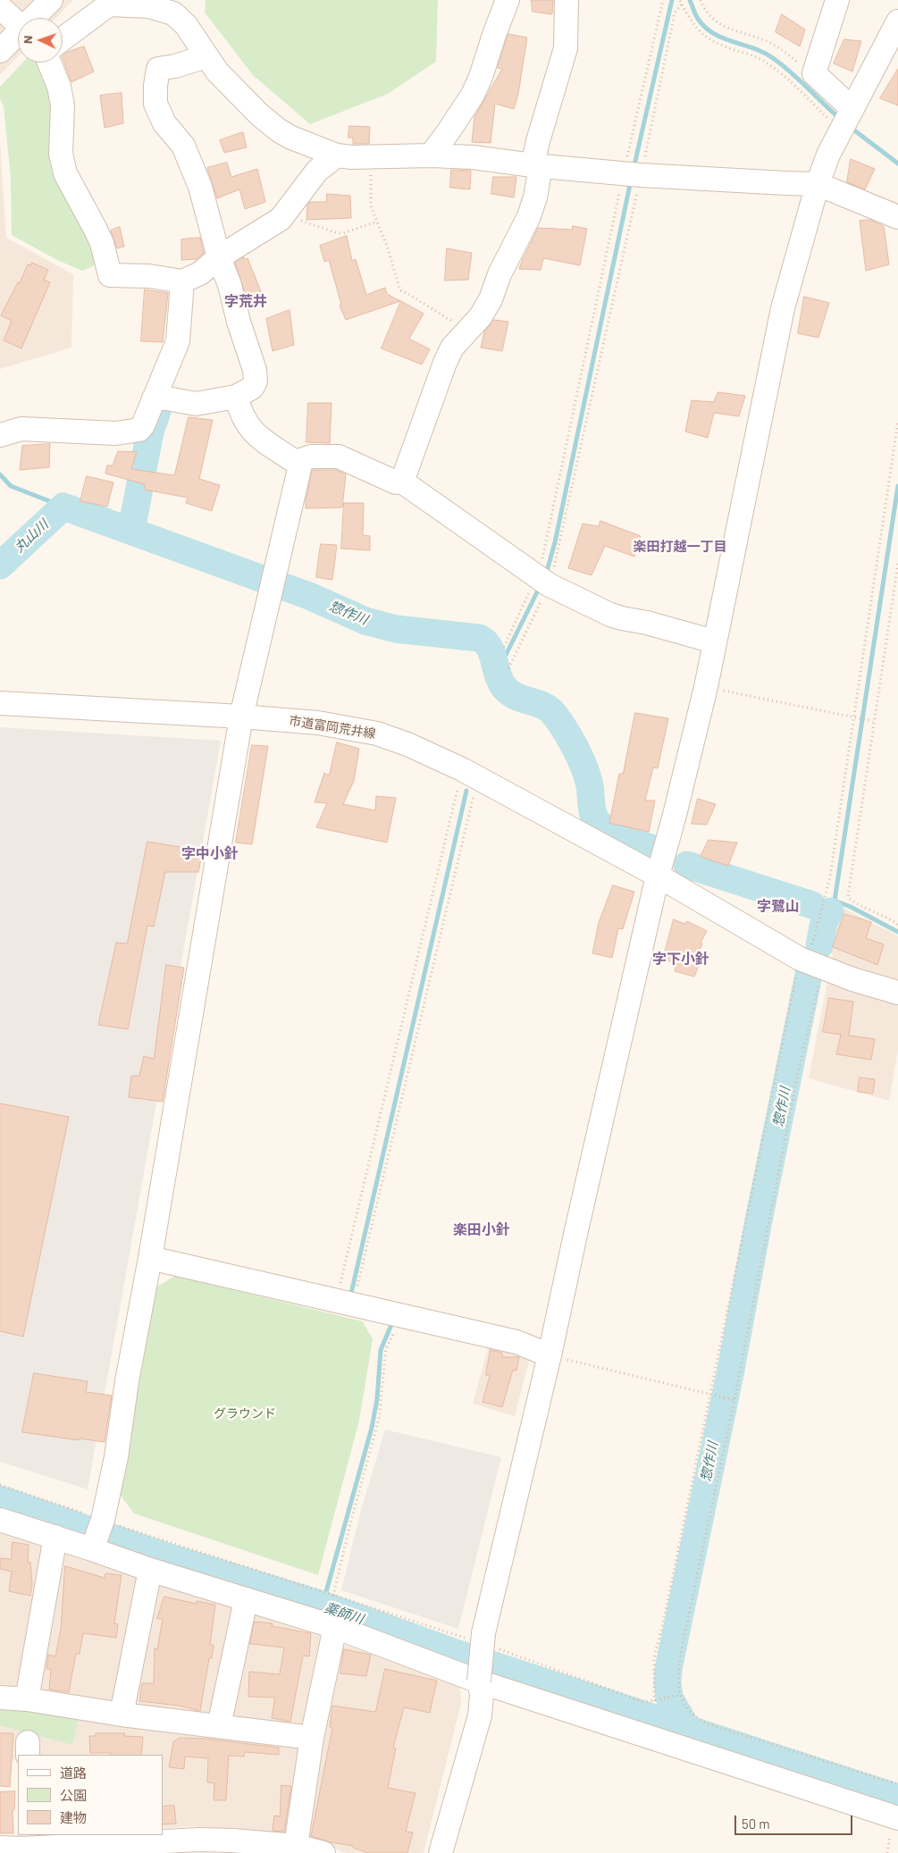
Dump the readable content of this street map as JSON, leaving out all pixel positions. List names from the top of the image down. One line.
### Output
{"streets":{"street":["市道富岡荒井線"]},"districts":["字荒井","楽田打越一丁目","字中小針","字鷺山","字下小針","楽田小針"],"water":["丸山川","惣作川","薬師川"],"parks":["グラウンド"],"legend":["道路","公園","建物"],"scale_bar":"50 m","north":"left"}
